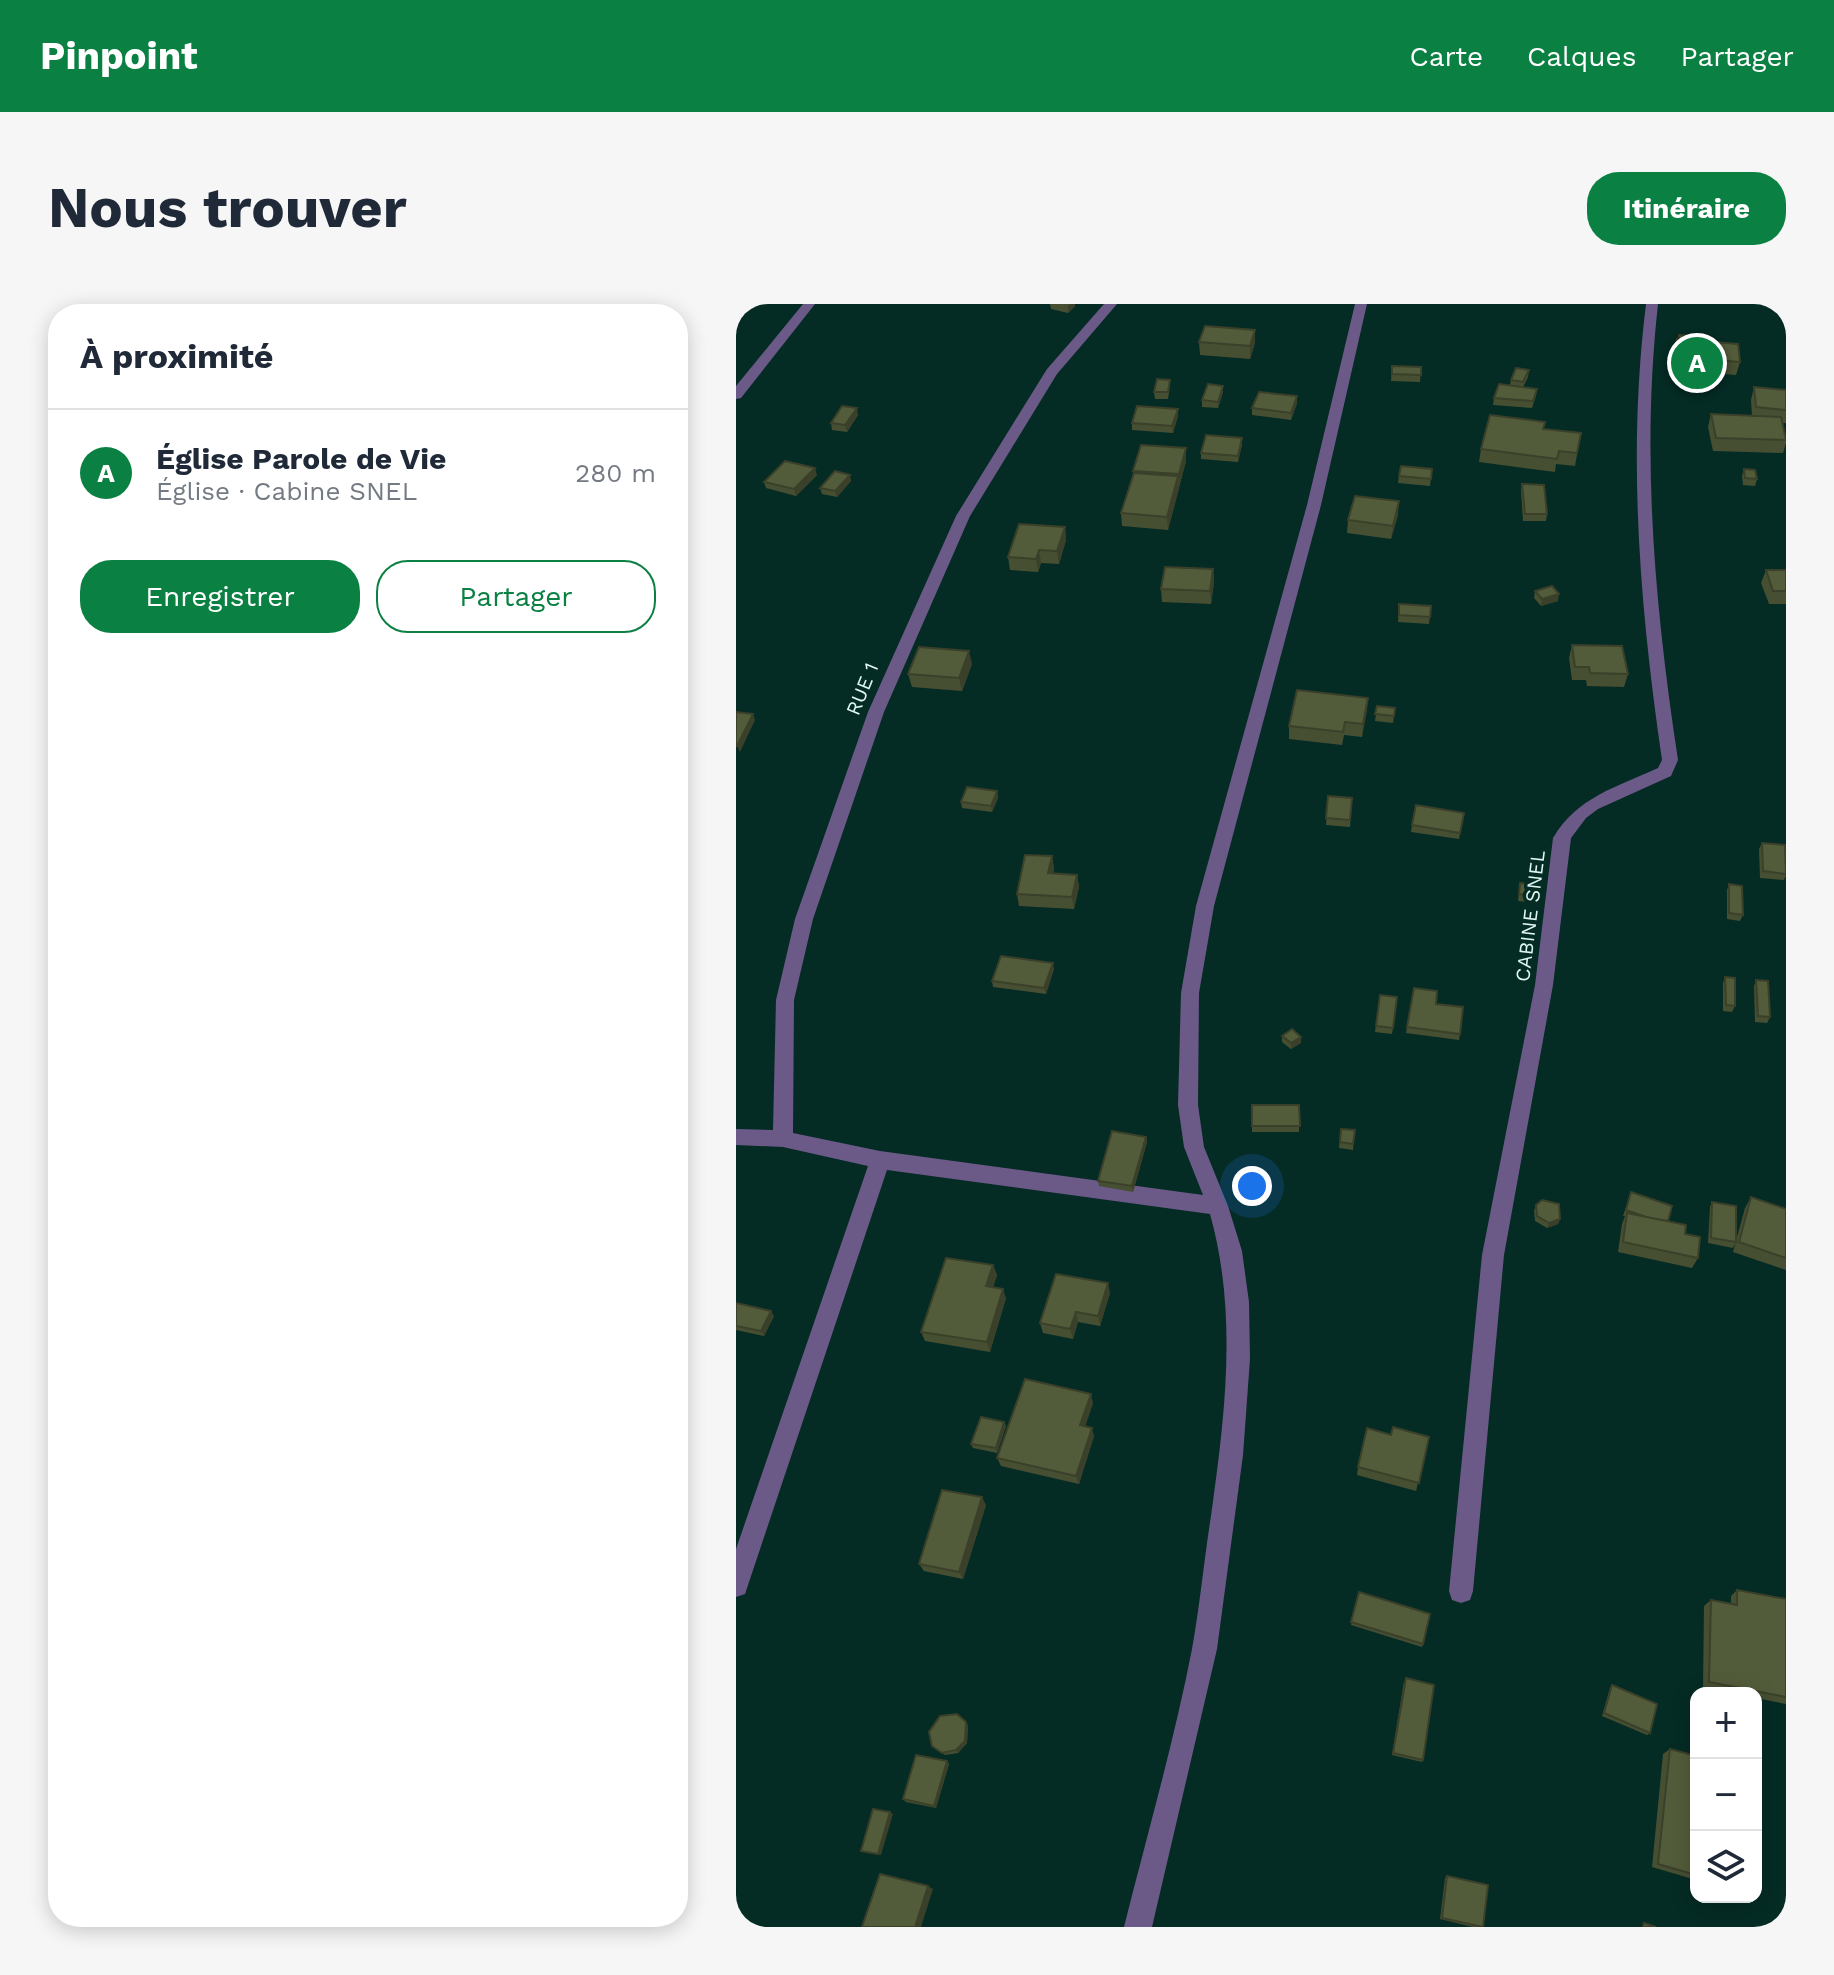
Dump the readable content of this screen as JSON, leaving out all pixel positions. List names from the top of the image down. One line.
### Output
{"streets":{"street":["RUE 1","CABINE SNEL"]},"page":{"header":"Pinpoint","nav":["Carte","Calques","Partager"],"buttons":["Itinéraire",["Enregistrer","Partager"]],"title":"Nous trouver","heading":"À proximité","pins":"A","list":[{"mark":"A","name":"Église Parole de Vie","note":"Église · Cabine SNEL","value":"280 m"}],"map_buttons":["+","−"]}}
